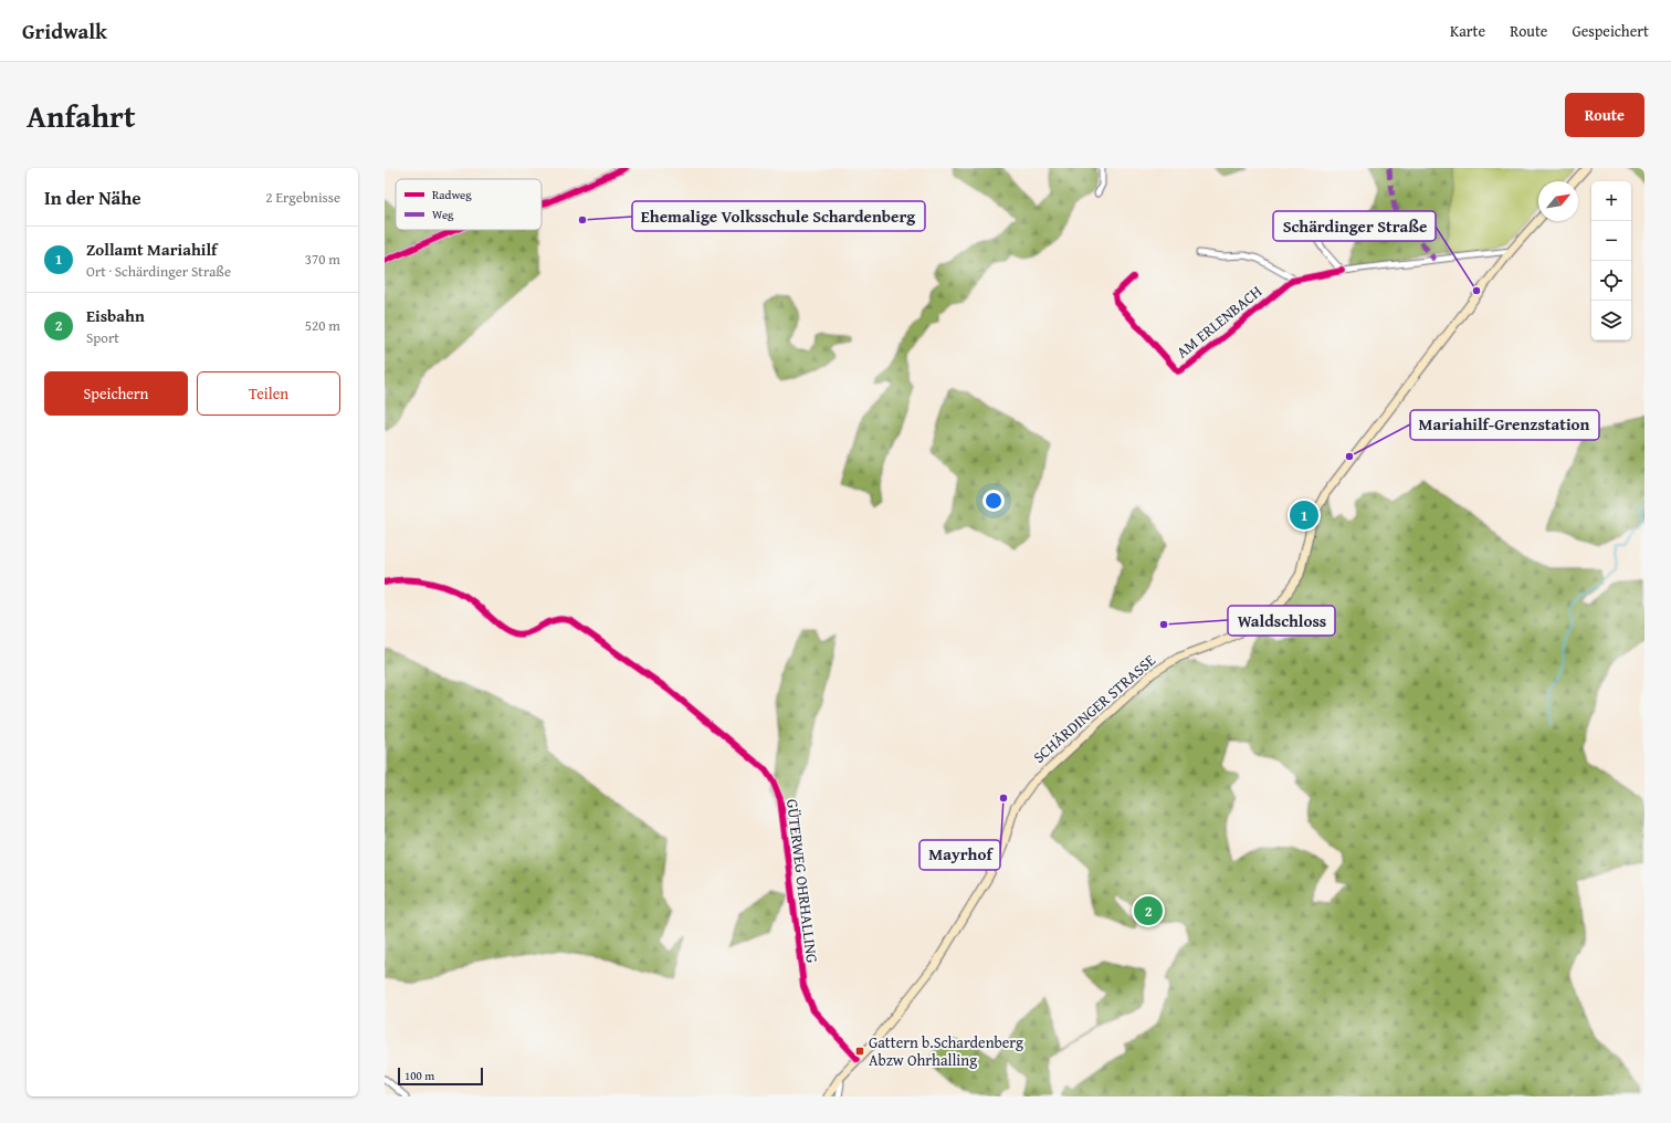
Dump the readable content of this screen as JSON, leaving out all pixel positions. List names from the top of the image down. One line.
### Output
{"streets":{"main road":["SCHÄRDINGER STRASSE"],"street":["AM ERLENBACH","GÜTERWEG OHRHALLING"]},"crossings":[["SCHÄRDINGER STRASSE","GÜTERWEG OHRHALLING"]],"places":{"other":["Ehemalige Volksschule Schardenberg","Schärdinger Straße","Mariahilf-Grenzstation","Waldschloss","Mayrhof"],"transit":["Gattern b.Schardenberg Abzw Ohrhalling"]},"legend":["Radweg","Weg"],"scale_bar":"100 m","north":"top right","page":{"header":"Gridwalk","nav":["Karte","Route","Gespeichert"],"title":"Anfahrt","buttons":["Route",["Speichern","Teilen"]],"heading":["In der Nähe","2 Ergebnisse"],"map_buttons":["+","−"],"list":[{"mark":"1","name":"Zollamt Mariahilf","note":"Ort · Schärdinger Straße","value":"370 m"},{"mark":"2","name":"Eisbahn","note":"Sport","value":"520 m"}],"pins":["1","2"],"scale":"100 m"}}
